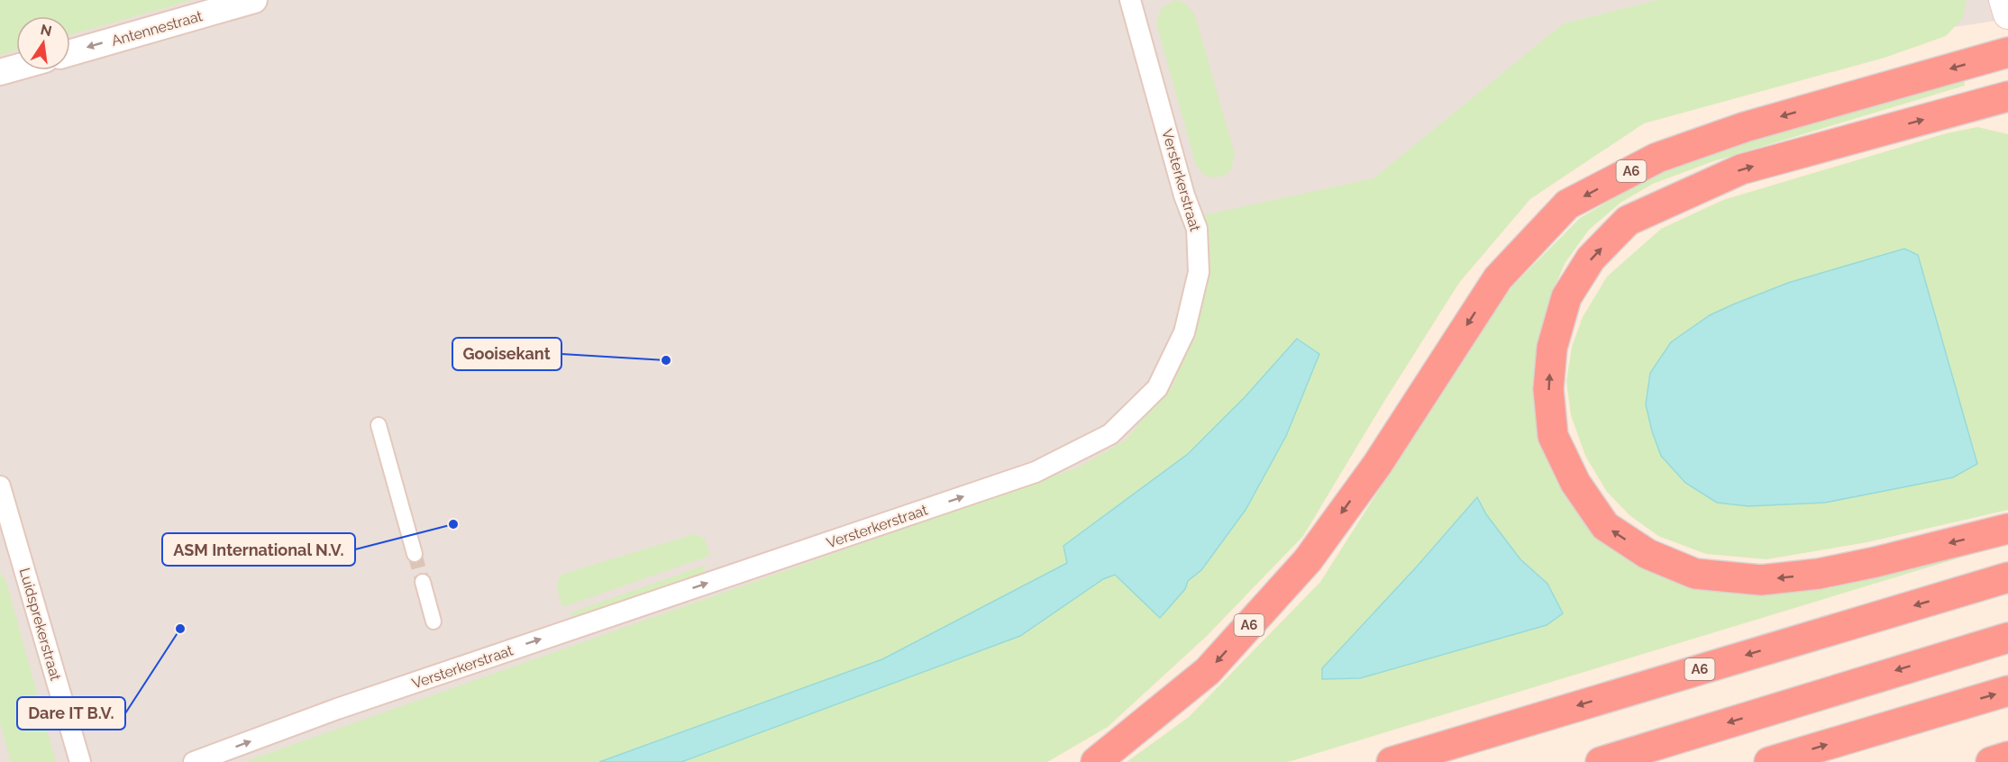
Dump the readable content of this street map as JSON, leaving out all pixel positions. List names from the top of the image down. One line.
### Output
{"streets":{"highway":["A6"],"street":["Antennestraat","Versterkerstraat","Luidsprekerstraat"]},"one_way":["Antennestraat","Versterkerstraat"],"places":["Gooisekant","ASM International N.V.","Dare IT B.V."],"north":"top"}
